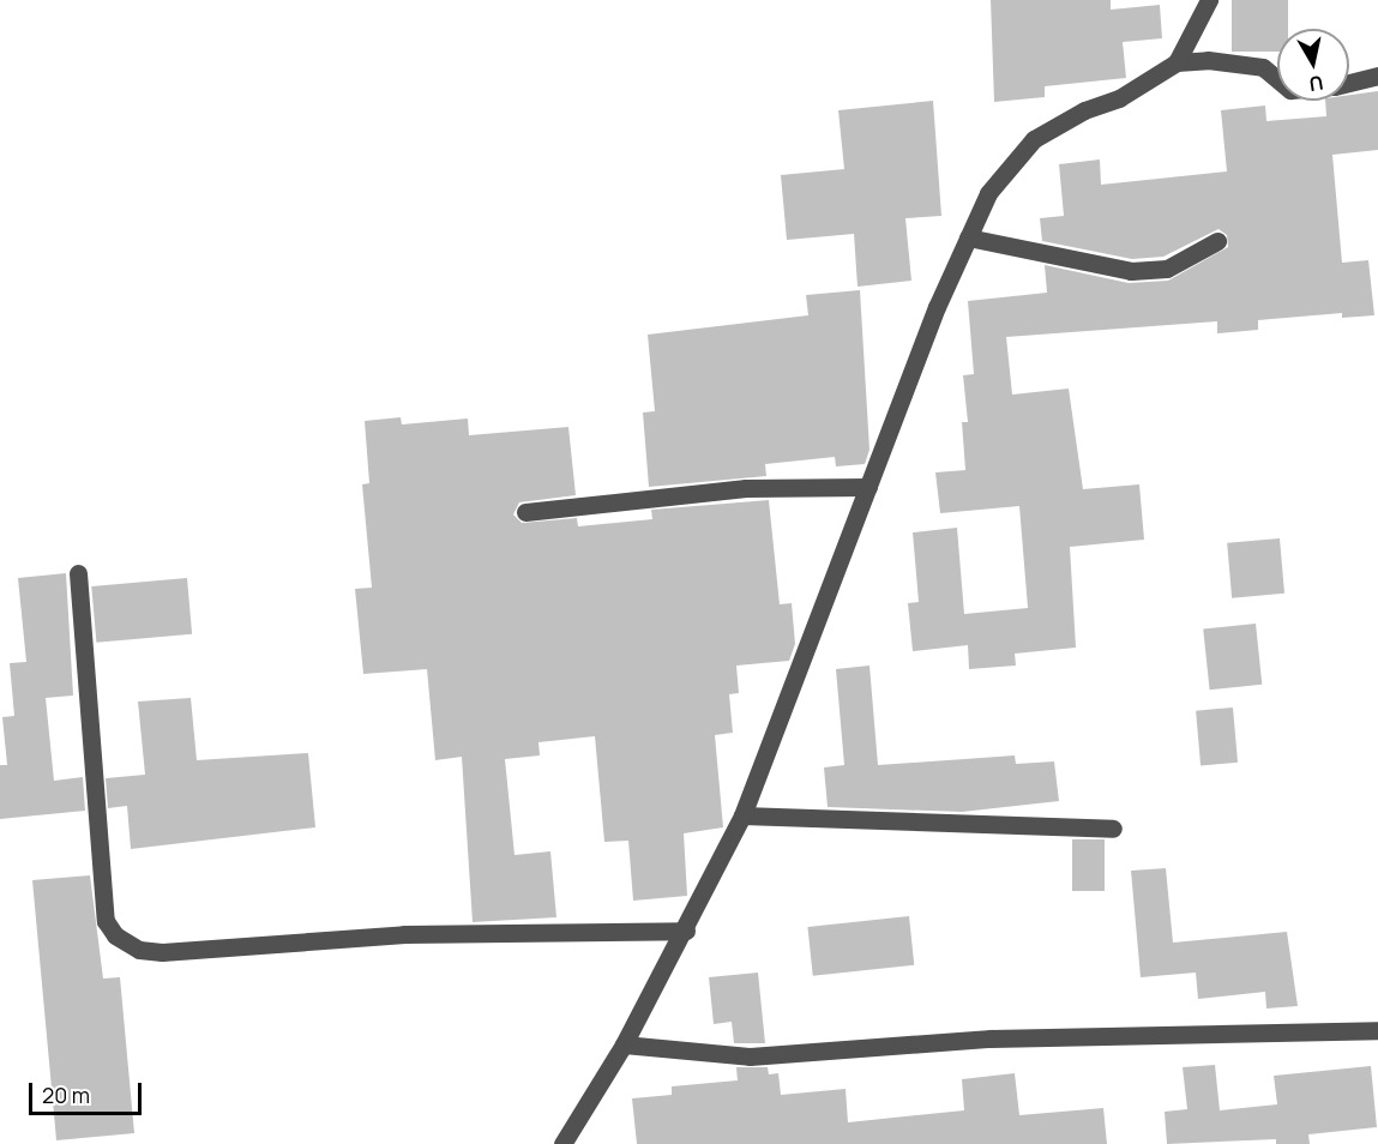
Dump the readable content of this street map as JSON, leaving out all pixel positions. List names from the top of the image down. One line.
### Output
{"scale_bar":"20 m","north":"bottom"}
